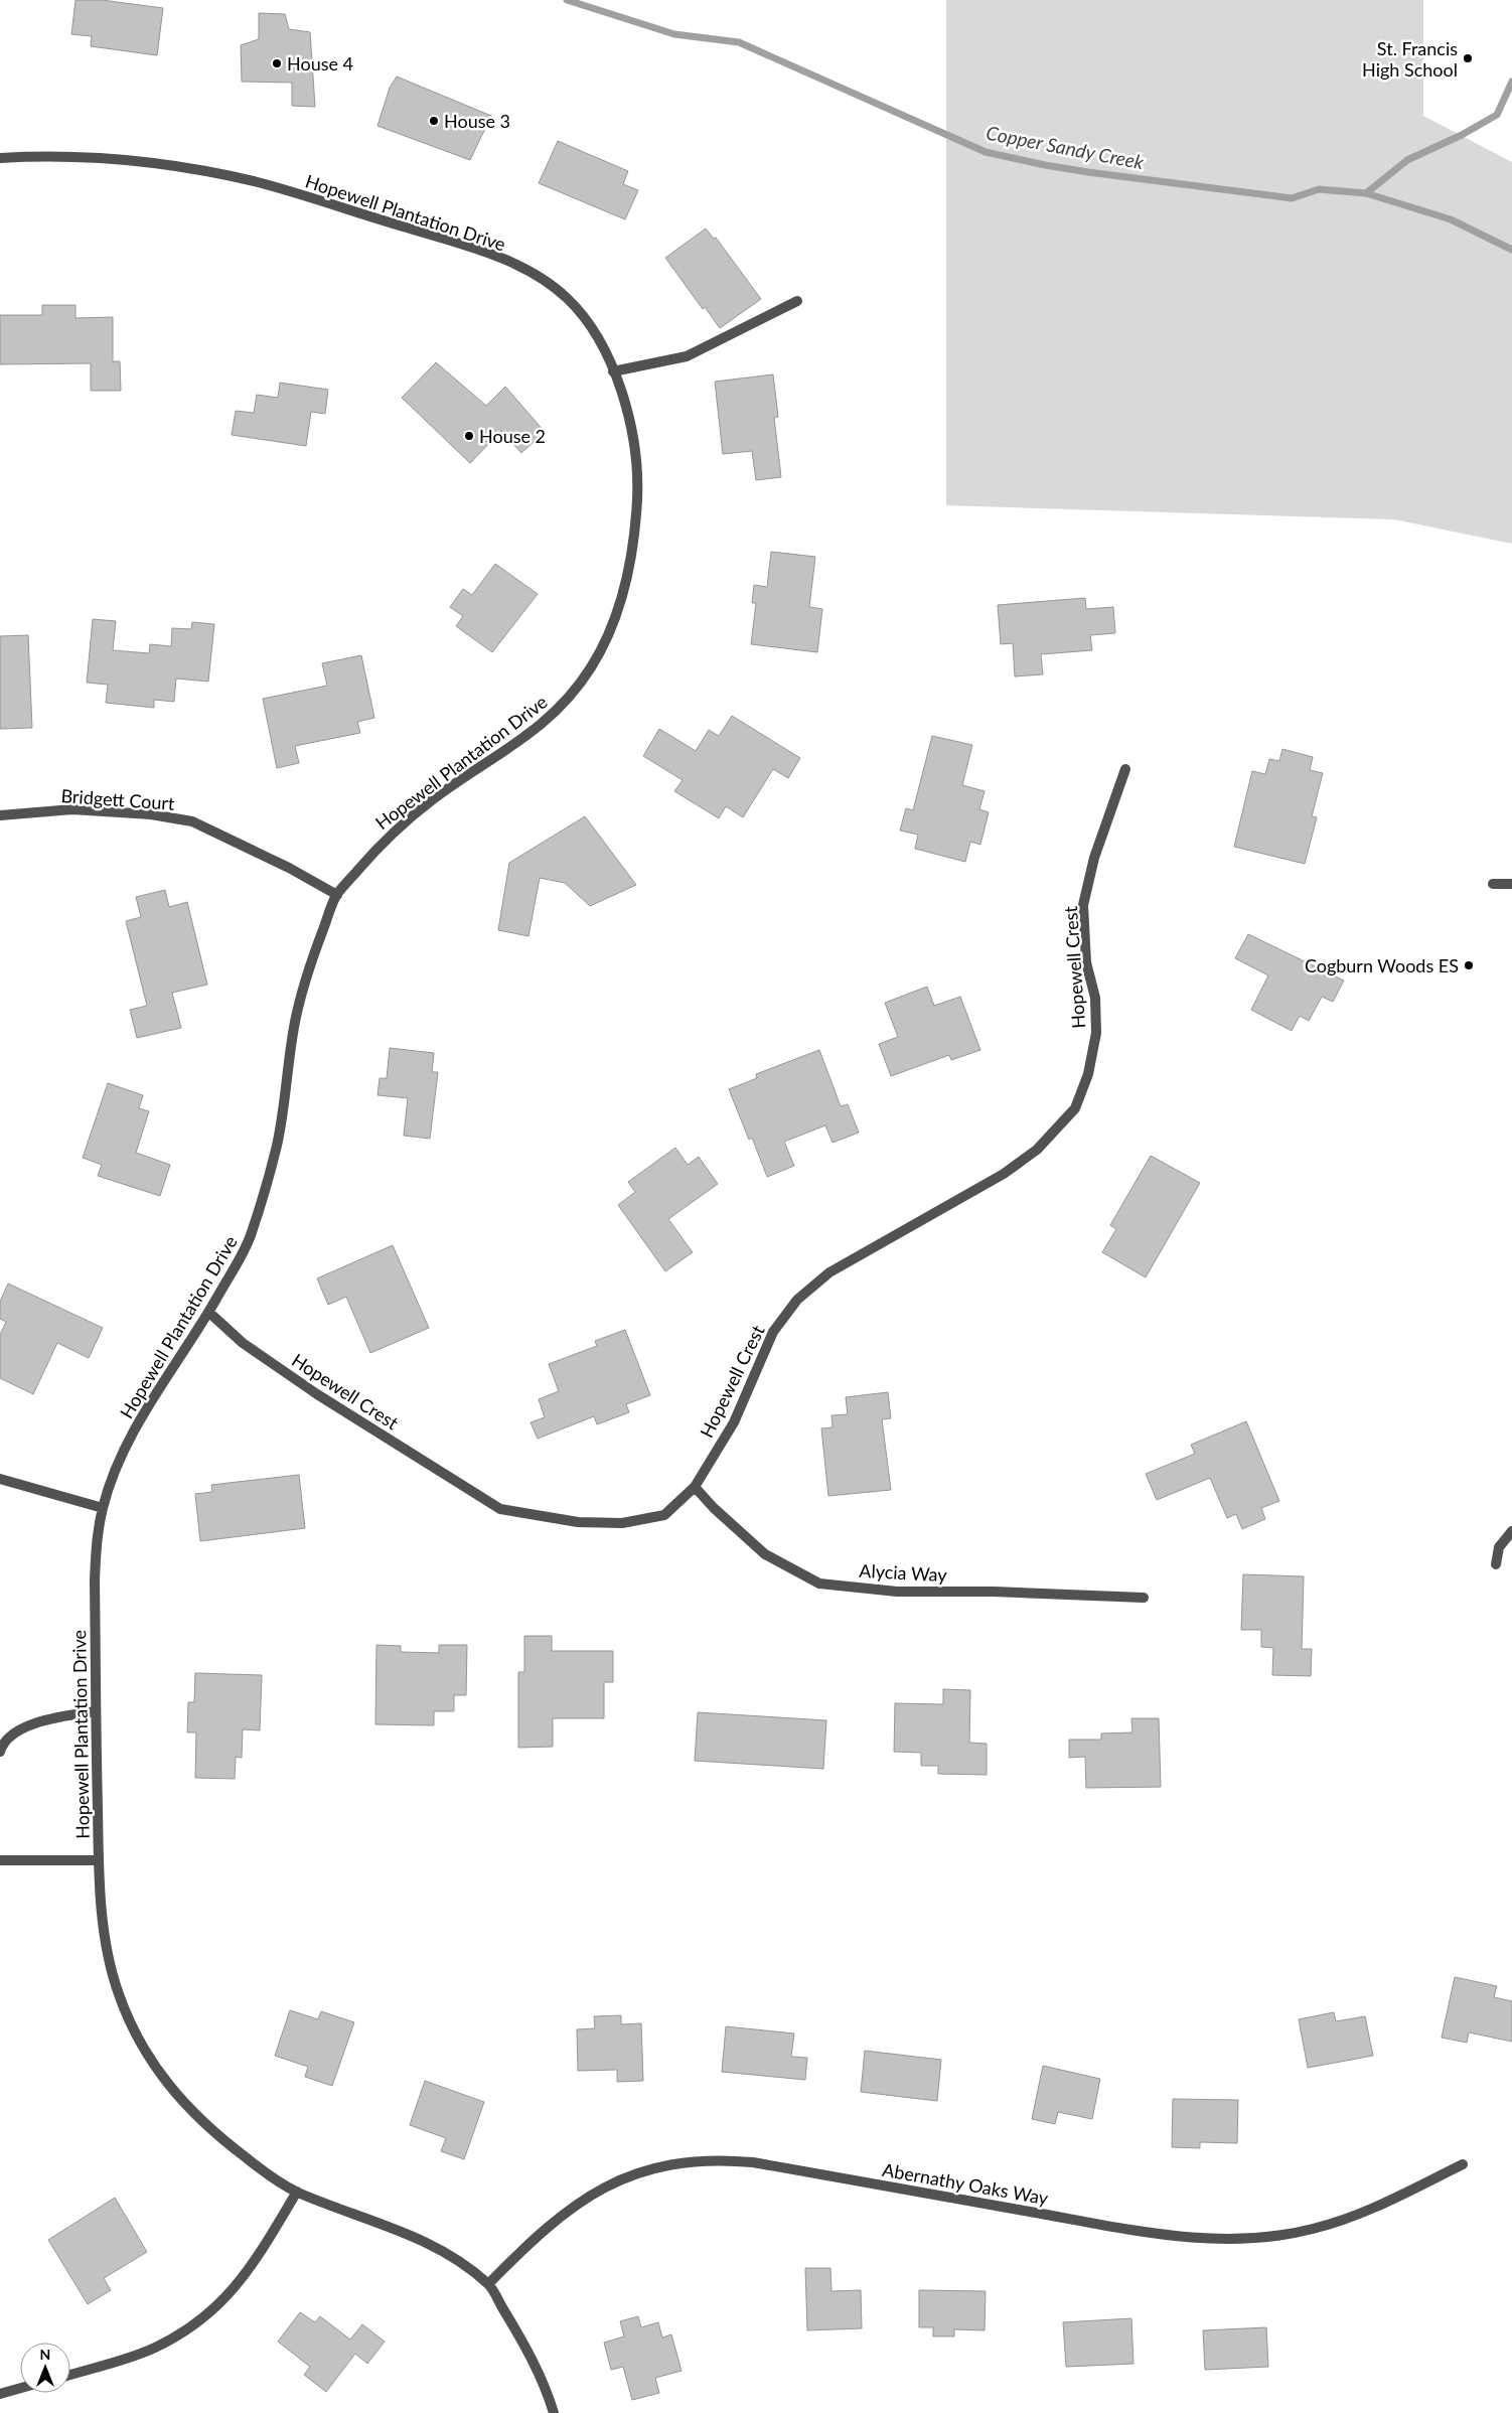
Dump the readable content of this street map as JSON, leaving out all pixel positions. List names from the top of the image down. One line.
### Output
{"streets":{"street":["Hopewell Plantation Drive","Bridgett Court","Hopewell Crest","Alycia Way","Abernathy Oaks Way"]},"crossings":[["Hopewell Plantation Drive","Bridgett Court"],["Hopewell Plantation Drive","Hopewell Crest"],["Hopewell Plantation Drive","Abernathy Oaks Way"],["Hopewell Crest","Alycia Way"]],"water":["Copper Sandy Creek"],"places":["St. Francis High School","House 4","House 3","House 2","Cogburn Woods ES"],"north":"top"}
